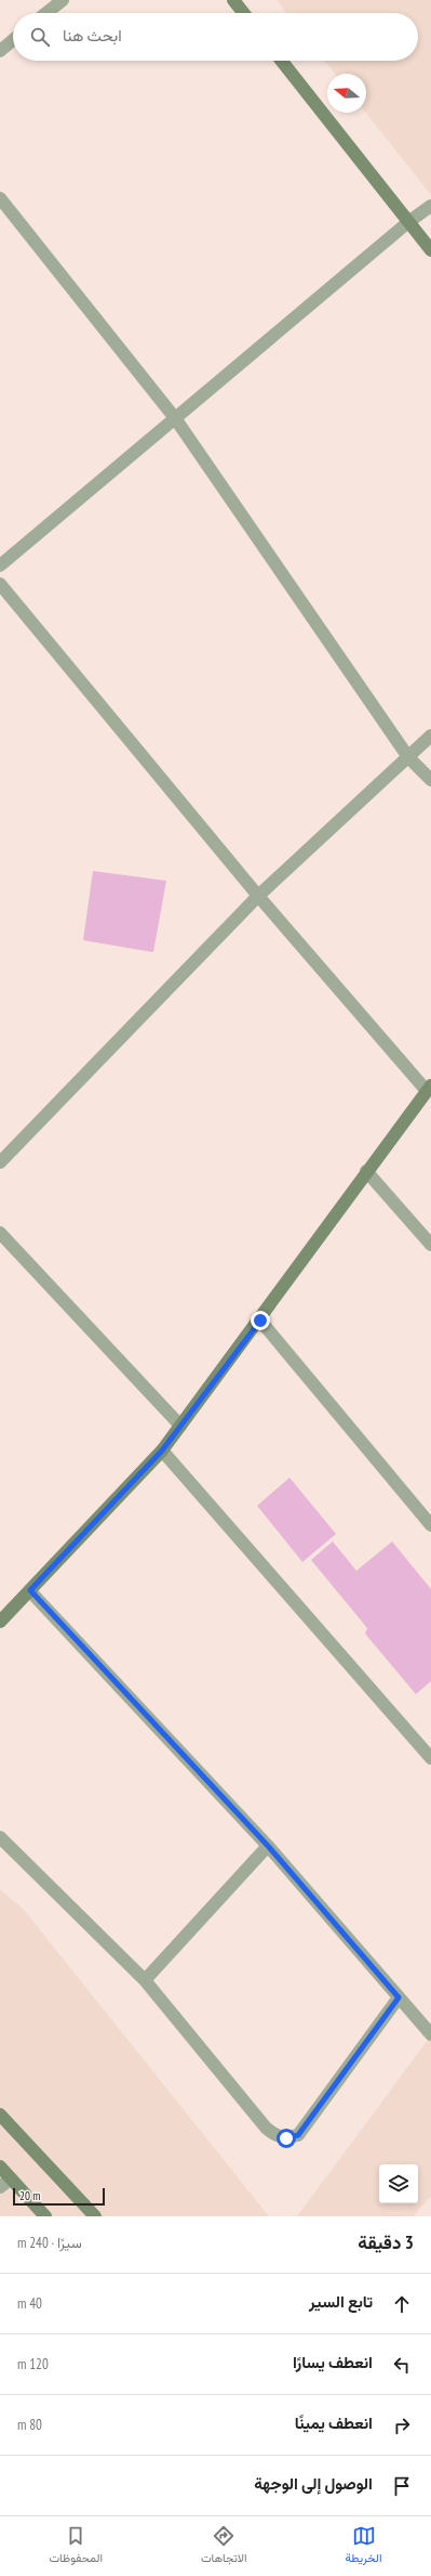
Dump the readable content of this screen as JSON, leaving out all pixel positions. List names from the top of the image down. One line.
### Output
{"scale_bar":"20 m","north":"left","page":{"search":"ابحث هنا","scale":"20 m","heading":["3 دقيقة","سيرًا · 240 m"],"list":[["تابع السير","40 m"],["انعطف يسارًا","120 m"],["انعطف يمينًا","80 m"],"الوصول إلى الوجهة"],"nav":["الخريطة","الاتجاهات","المحفوظات"]}}
